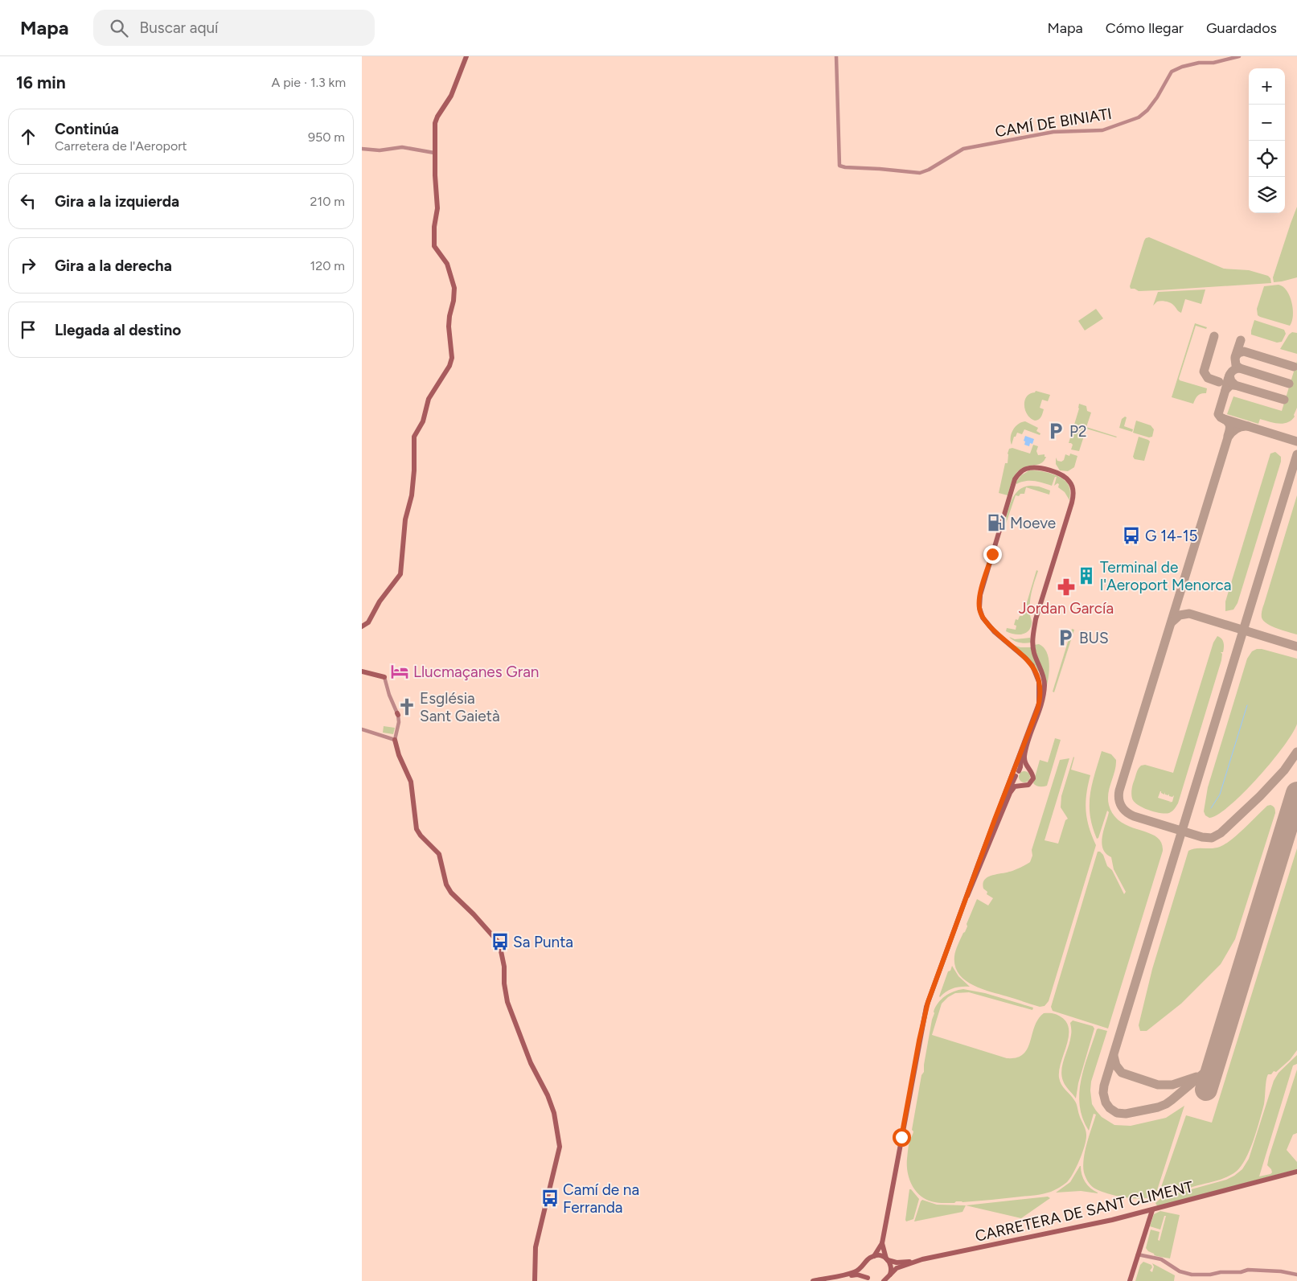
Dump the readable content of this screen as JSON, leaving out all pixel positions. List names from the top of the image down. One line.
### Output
{"streets":{"main road":["CARRETERA DE SANT CLIMENT"],"street":["CAMÍ DE BINIATI"]},"places":{"parking":["P2","BUS"],"fuel station":["Moeve"],"bus stop":["G 14-15","Sa Punta","Camí de na Ferranda"],"building":["Terminal de l'Aeroport Menorca"],"pharmacy":["Jordan García"],"hotel":["Llucmaçanes Gran"],"church":["Església Sant Gaietà"]},"page":{"header":"Mapa","search":"Buscar aquí","nav":["Mapa","Cómo llegar","Guardados"],"heading":["16 min","A pie · 1.3 km"],"map_buttons":["+","−"],"list":[["Continúa","Carretera de l'Aeroport","950 m"],["Gira a la izquierda","210 m"],["Gira a la derecha","120 m"],"Llegada al destino"]}}
